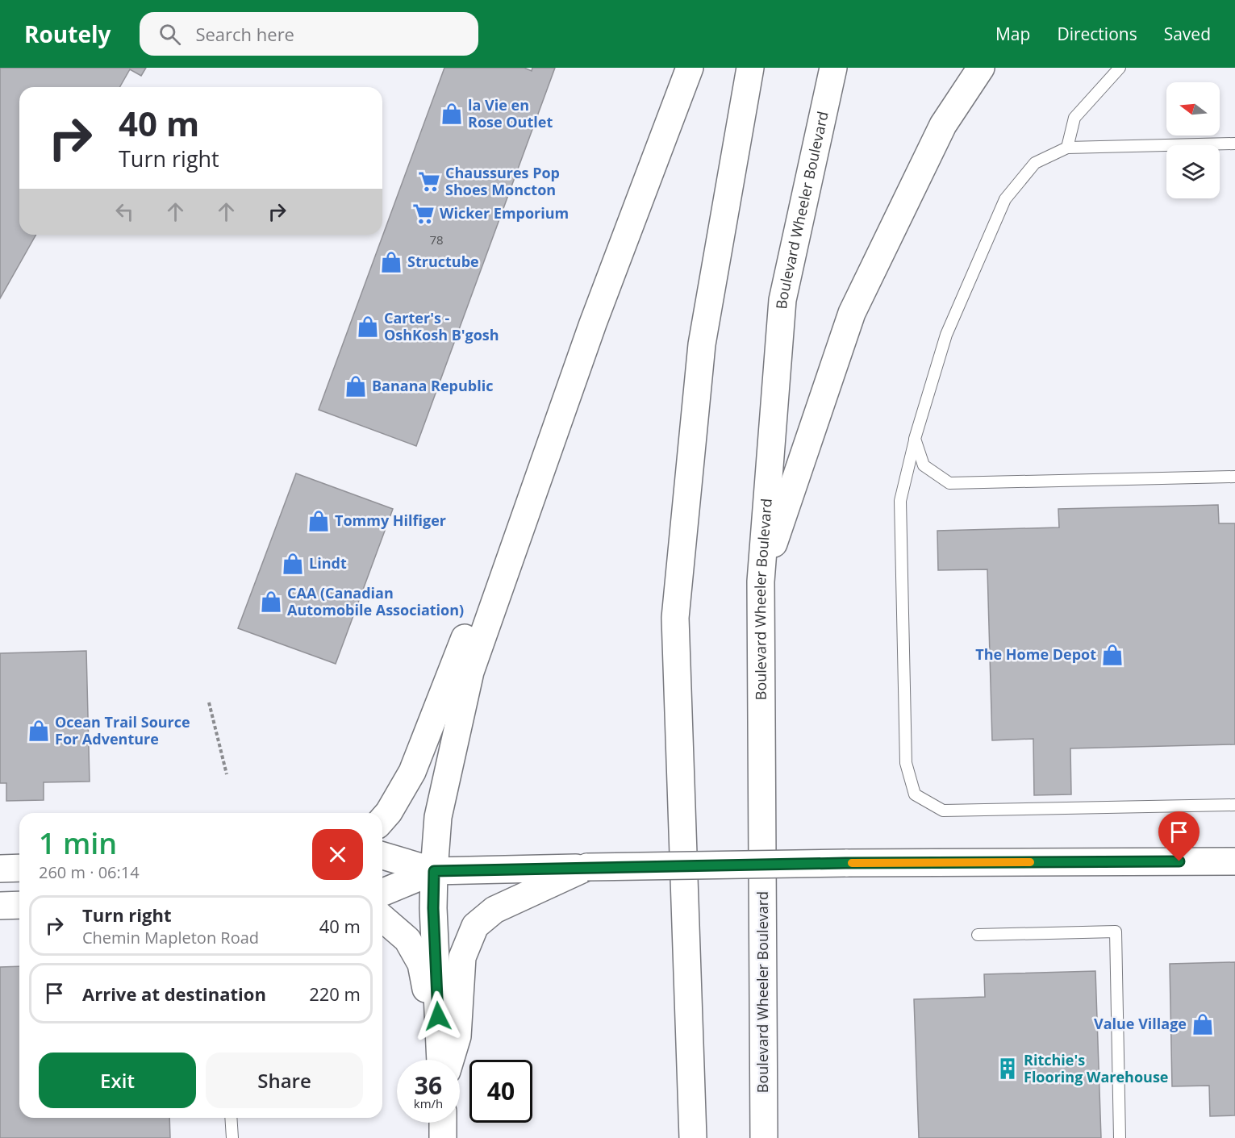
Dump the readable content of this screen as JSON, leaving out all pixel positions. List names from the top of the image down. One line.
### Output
{"streets":{"main road":["Boulevard Wheeler Boulevard"]},"places":{"shop":["la Vie en Rose Outlet","Structube","Carter's - OshKosh B'gosh","Banana Republic","Tommy Hilfiger","Lindt","CAA (Canadian Automobile Association)","The Home Depot","Ocean Trail Source For Adventure","Value Village"],"supermarket":["Chaussures Pop Shoes Moncton","Wicker Emporium"],"building":["Ritchie's Flooring Warehouse"]},"house_numbers":["78"],"north":"left","page":{"header":"Routely","search":"Search here","nav":["Map","Directions","Saved"],"turn":["40 m","Turn right"],"heading":["1 min","260 m · 06:14"],"list":[{"name":"Turn right","note":"Chemin Mapleton Road","value":"40 m"},{"name":"Arrive at destination","value":"220 m"}],"buttons":["Exit","Share"],"speed":"36 km/h","limit":"40"}}
